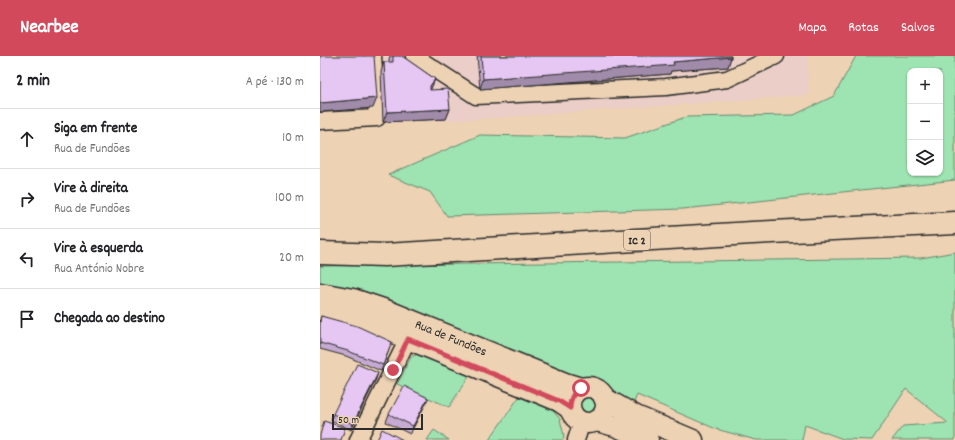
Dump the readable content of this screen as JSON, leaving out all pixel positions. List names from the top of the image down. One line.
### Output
{"streets":{"highway":["IC 2"],"main road":["Rua de Fundões"]},"scale_bar":"50 m","page":{"header":"Nearbee","nav":["Mapa","Rotas","Salvos"],"heading":["2 min","A pé · 130 m"],"map_buttons":["+","−"],"list":[["Siga em frente","Rua de Fundões","10 m"],["Vire à direita","Rua de Fundões","100 m"],["Vire à esquerda","Rua António Nobre","20 m"],"Chegada ao destino"],"scale":"50 m"}}
